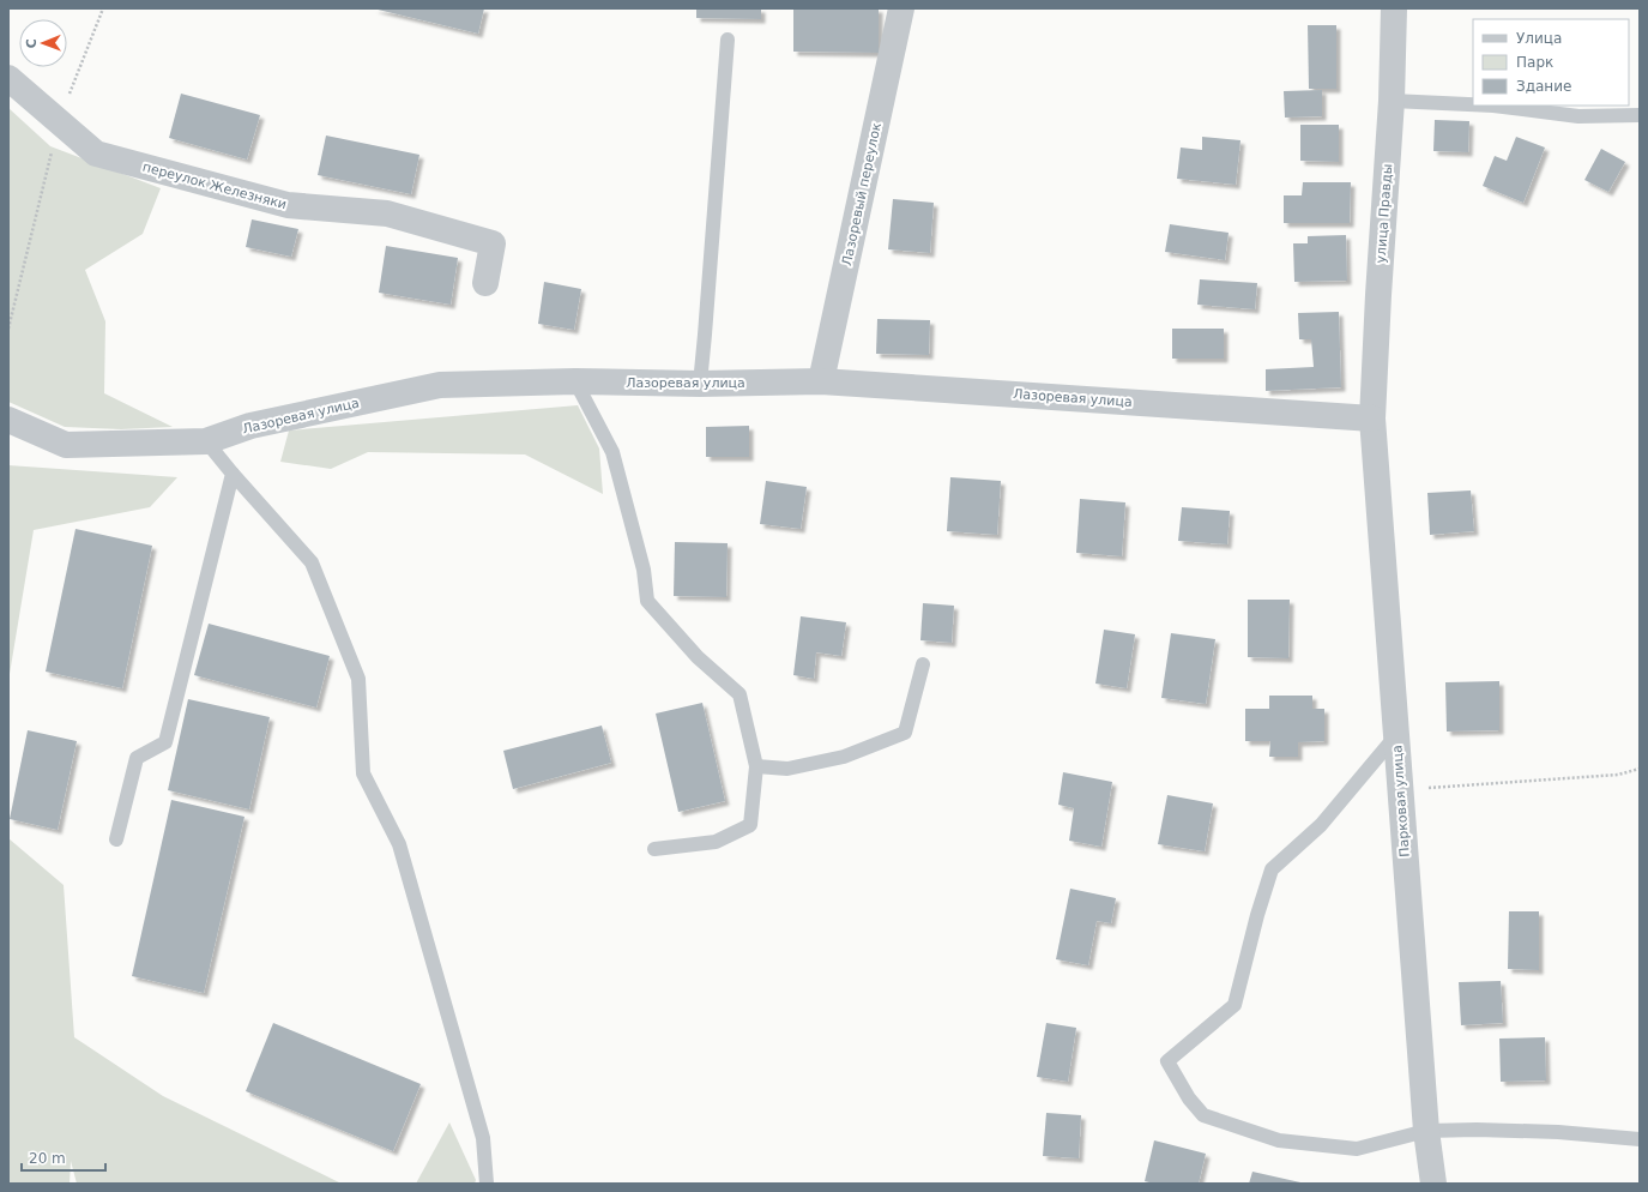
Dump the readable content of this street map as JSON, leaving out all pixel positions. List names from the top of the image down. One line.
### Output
{"streets":{"street":["переулок Железняки","Лазоревый переулок","улица Правды","Лазоревая улица","Парковая улица"]},"crossings":[["Лазоревый переулок","Лазоревая улица"],["улица Правды","Лазоревая улица"],["улица Правды","Парковая улица"],["Лазоревая улица","Парковая улица"]],"legend":["Улица","Парк","Здание"],"scale_bar":"20 m","north":"left"}
